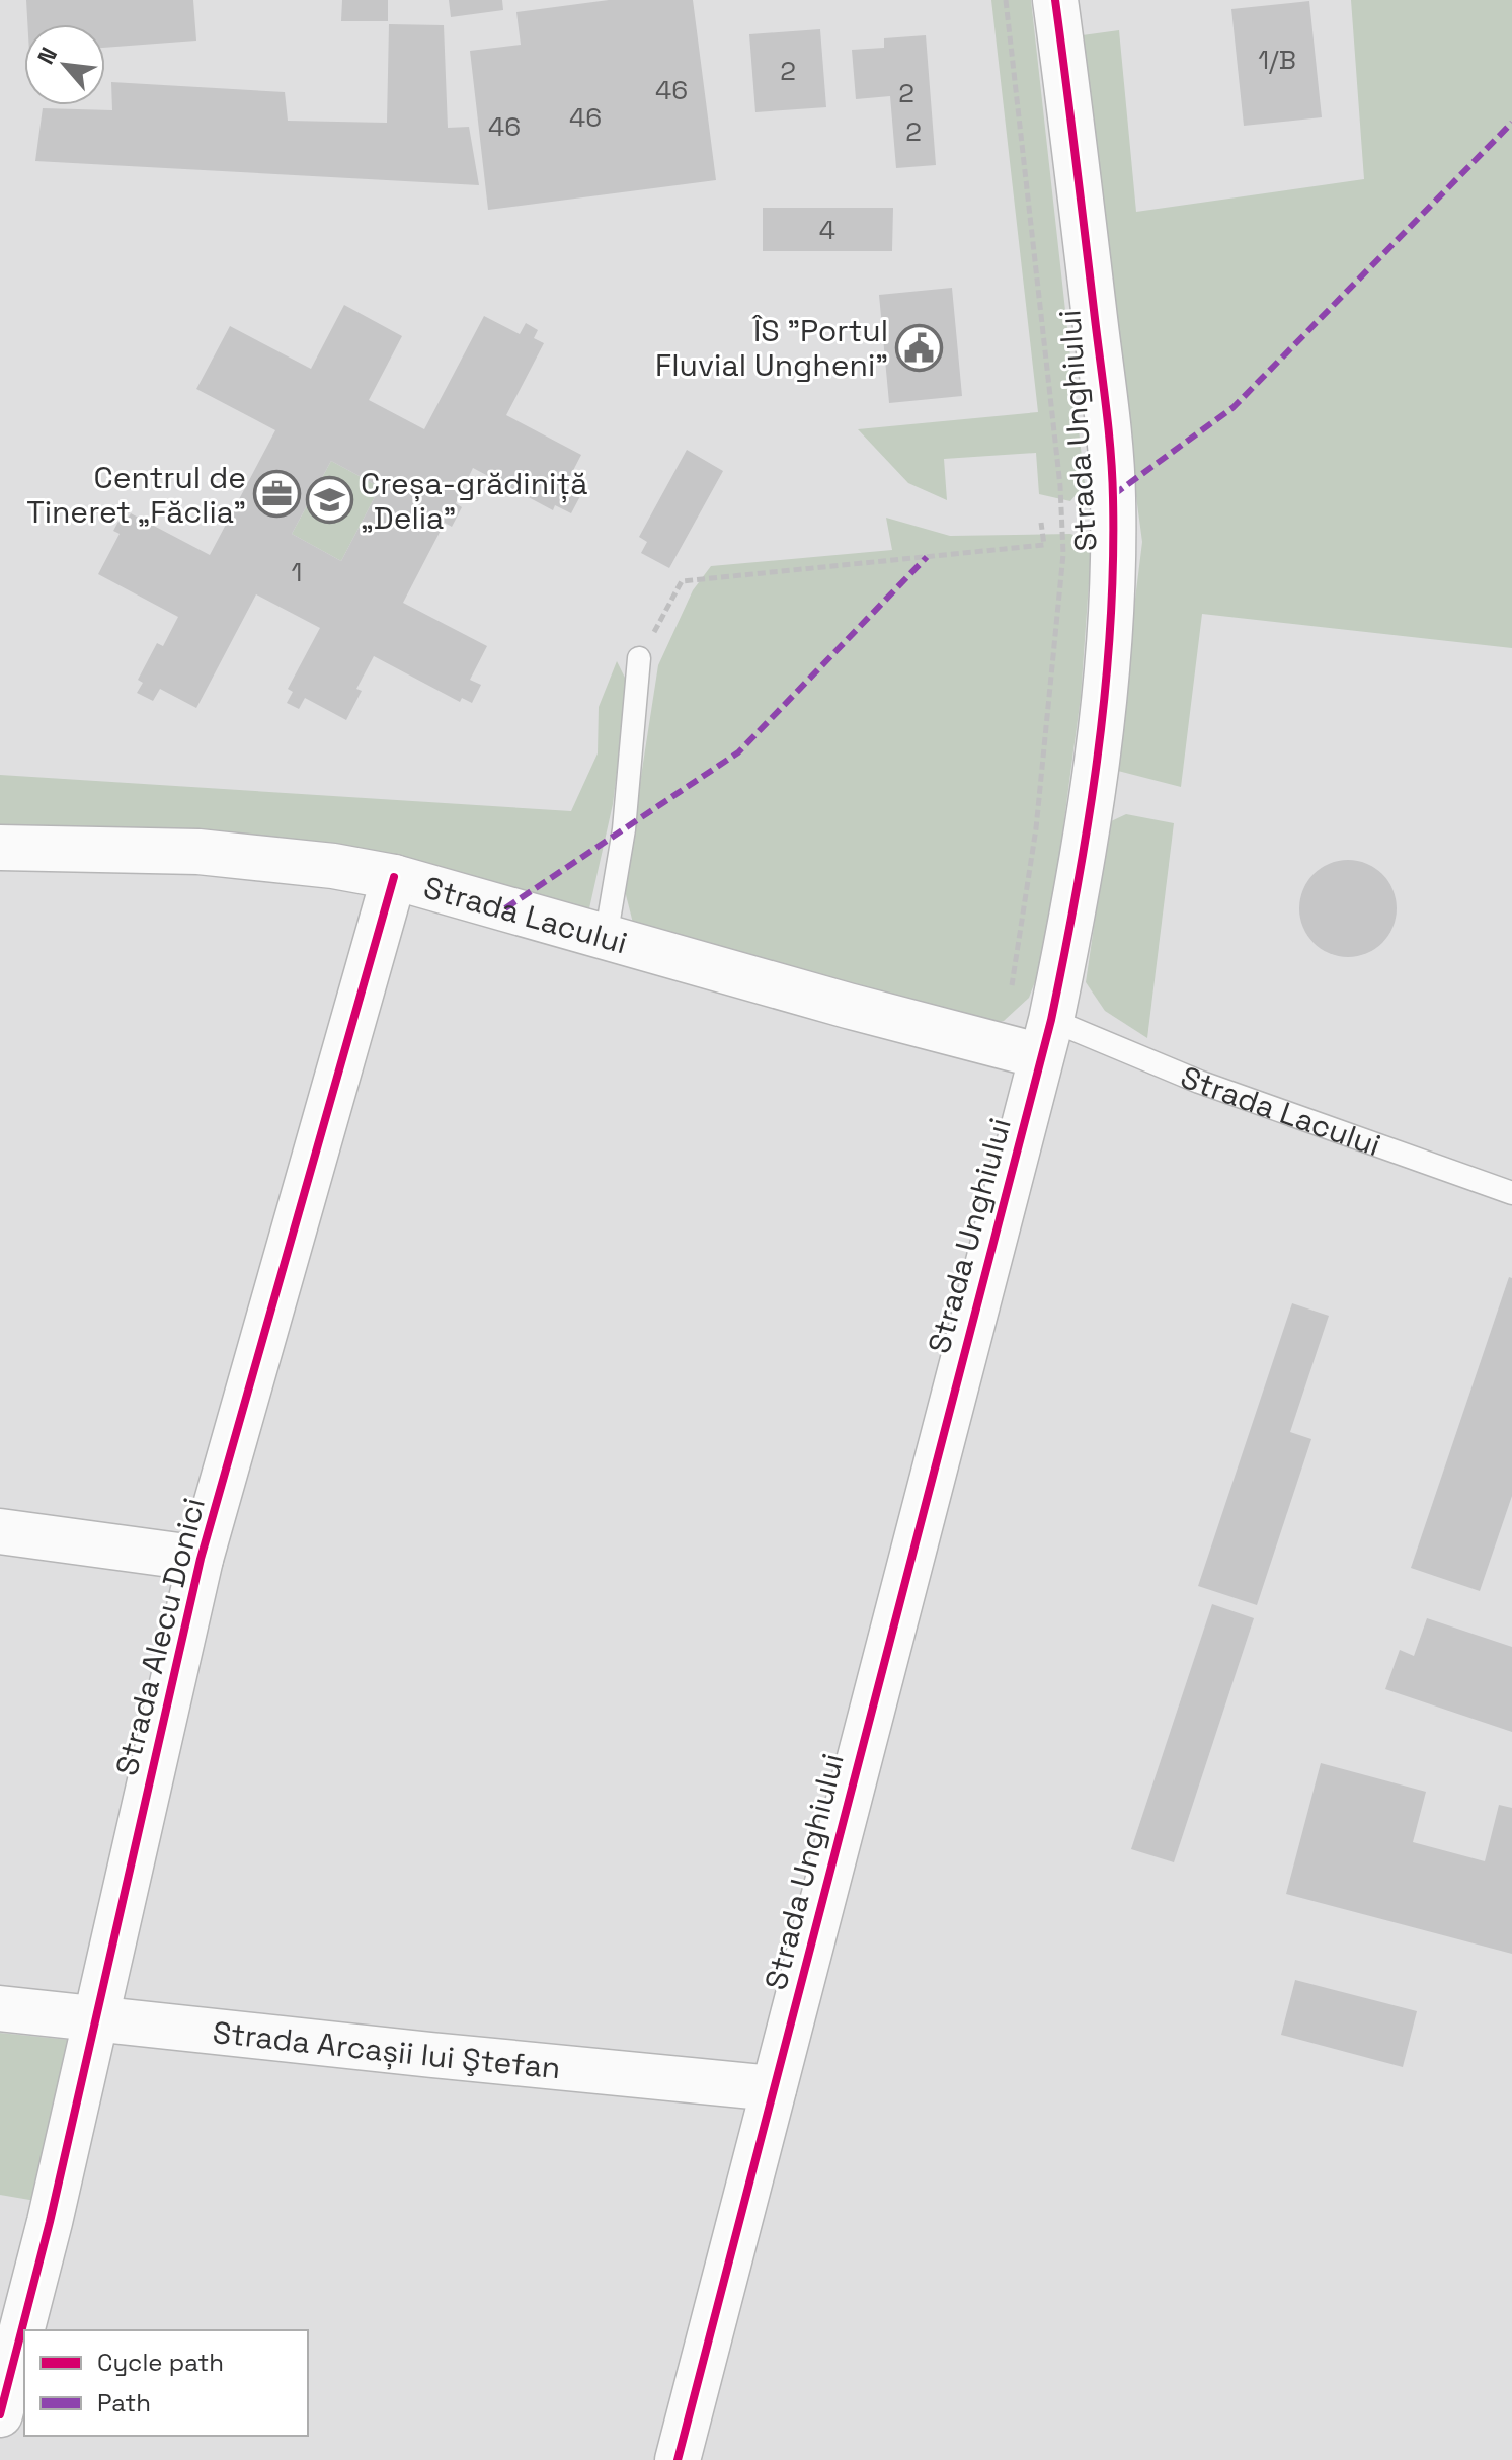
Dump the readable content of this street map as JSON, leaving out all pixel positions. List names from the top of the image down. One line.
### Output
{"streets":{"street":["Strada Unghiului","Strada Lacului","Strada Alecu Donici","Strada Arcașii lui Ştefan"]},"crossings":[["Strada Unghiului","Strada Lacului"],["Strada Unghiului","Strada Arcașii lui Ştefan"],["Strada Lacului","Strada Alecu Donici"],["Strada Alecu Donici","Strada Arcașii lui Ştefan"]],"places":{"public building":["ÎS \"Portul Fluvial Ungheni\""],"office":["Centrul de Tineret „Făclia”"],"school or university":["Creșa-grădiniță „Delia”"]},"house_numbers":["1/B","2","46","2","46","46","2","4","1"],"legend":["Cycle path","Path"],"north":"top left"}
